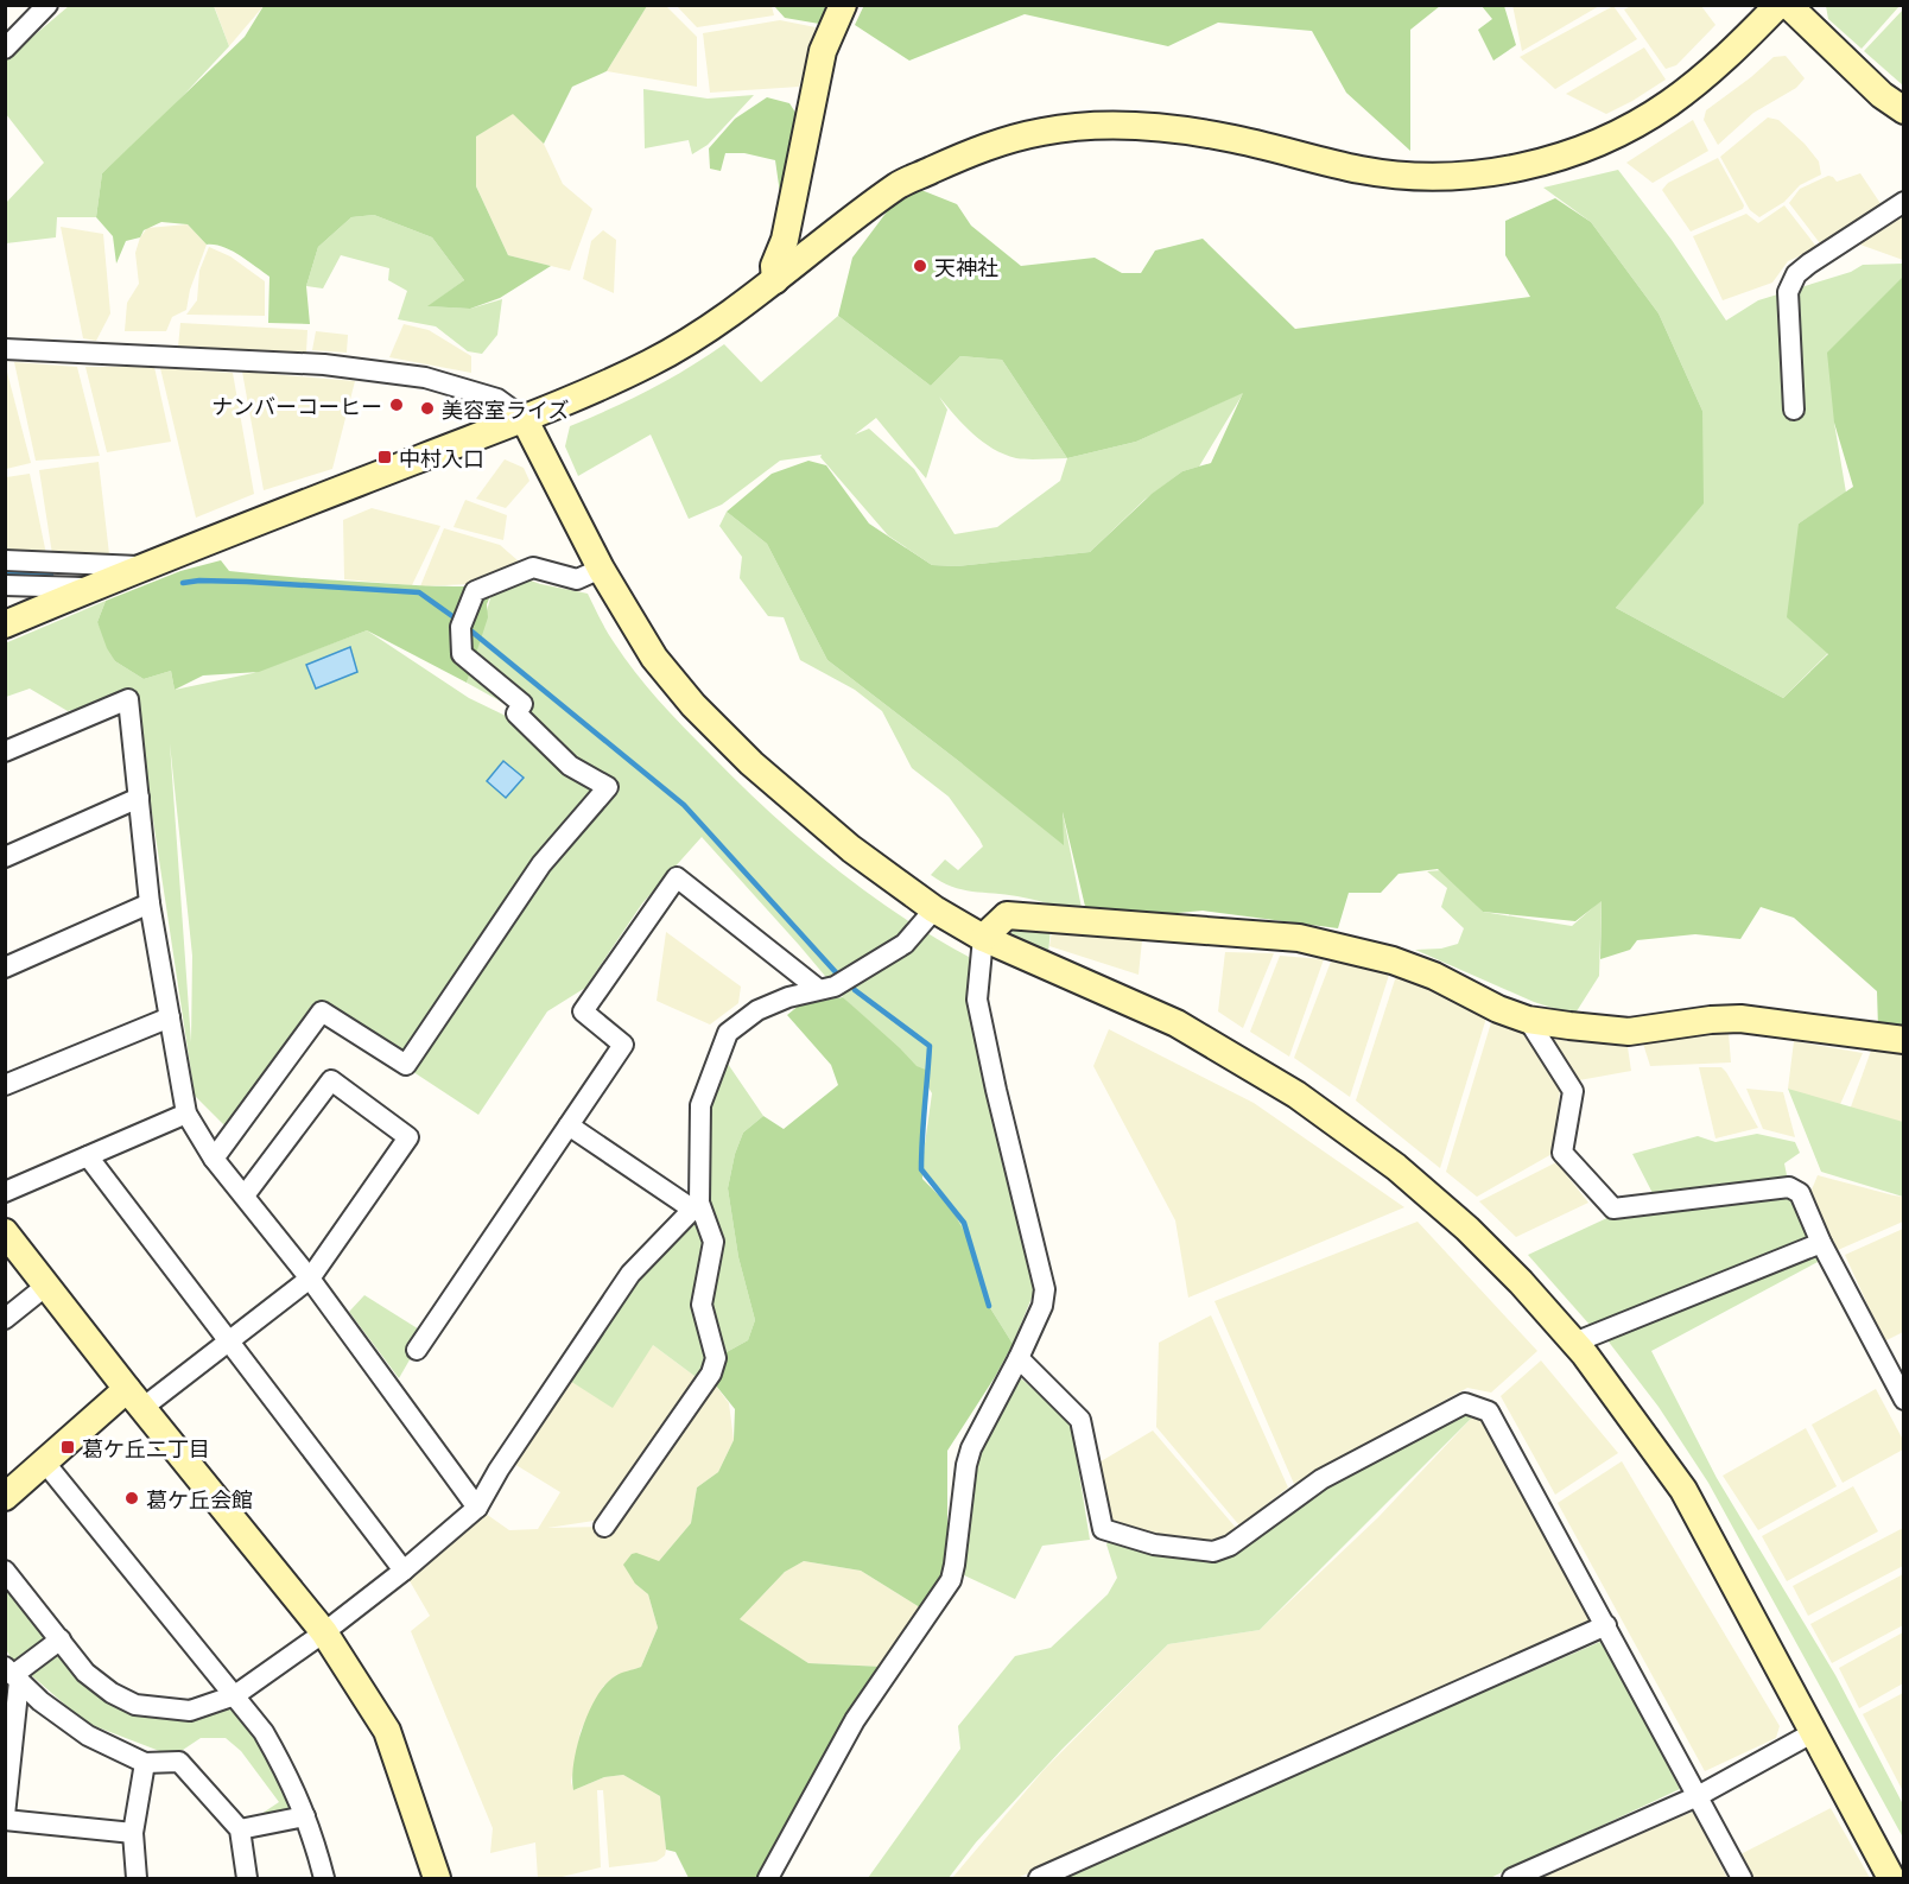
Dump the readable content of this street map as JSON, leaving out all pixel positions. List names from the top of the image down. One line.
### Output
{"places":{"other":["天神社","ナンバーコーヒー","美容室ライズ","葛ケ丘会館"],"transit":["中村入口","葛ケ丘二丁目"]}}
